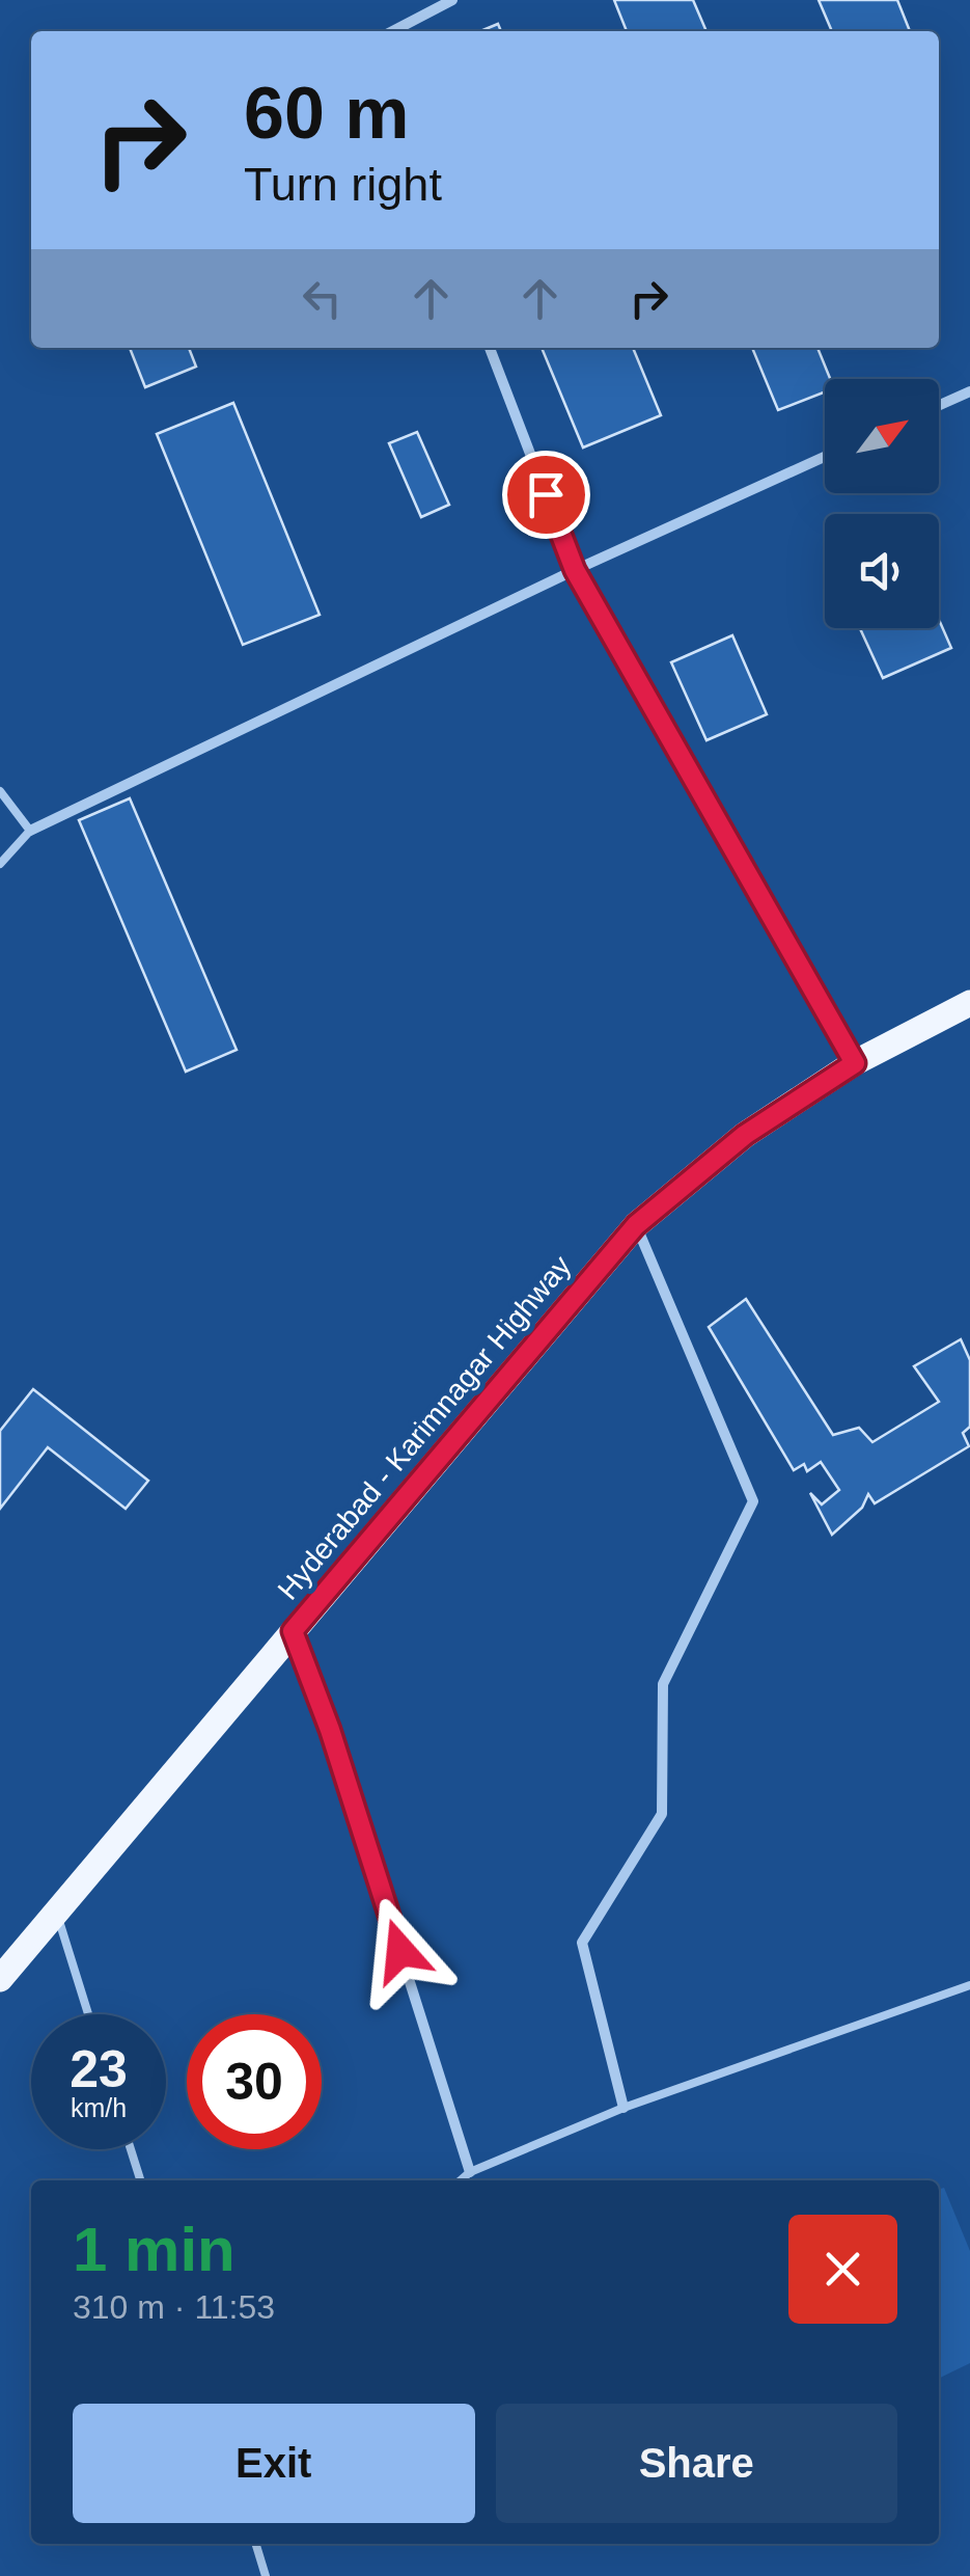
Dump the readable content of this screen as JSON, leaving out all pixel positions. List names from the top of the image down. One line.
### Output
{"streets":{"main road":["Hyderabad - Karimnagar Highway"]},"north":"top right","page":{"turn":["60 m","Turn right"],"speed":"23 km/h","limit":"30","heading":["1 min","310 m · 11:53"],"buttons":["Exit","Share"]}}
